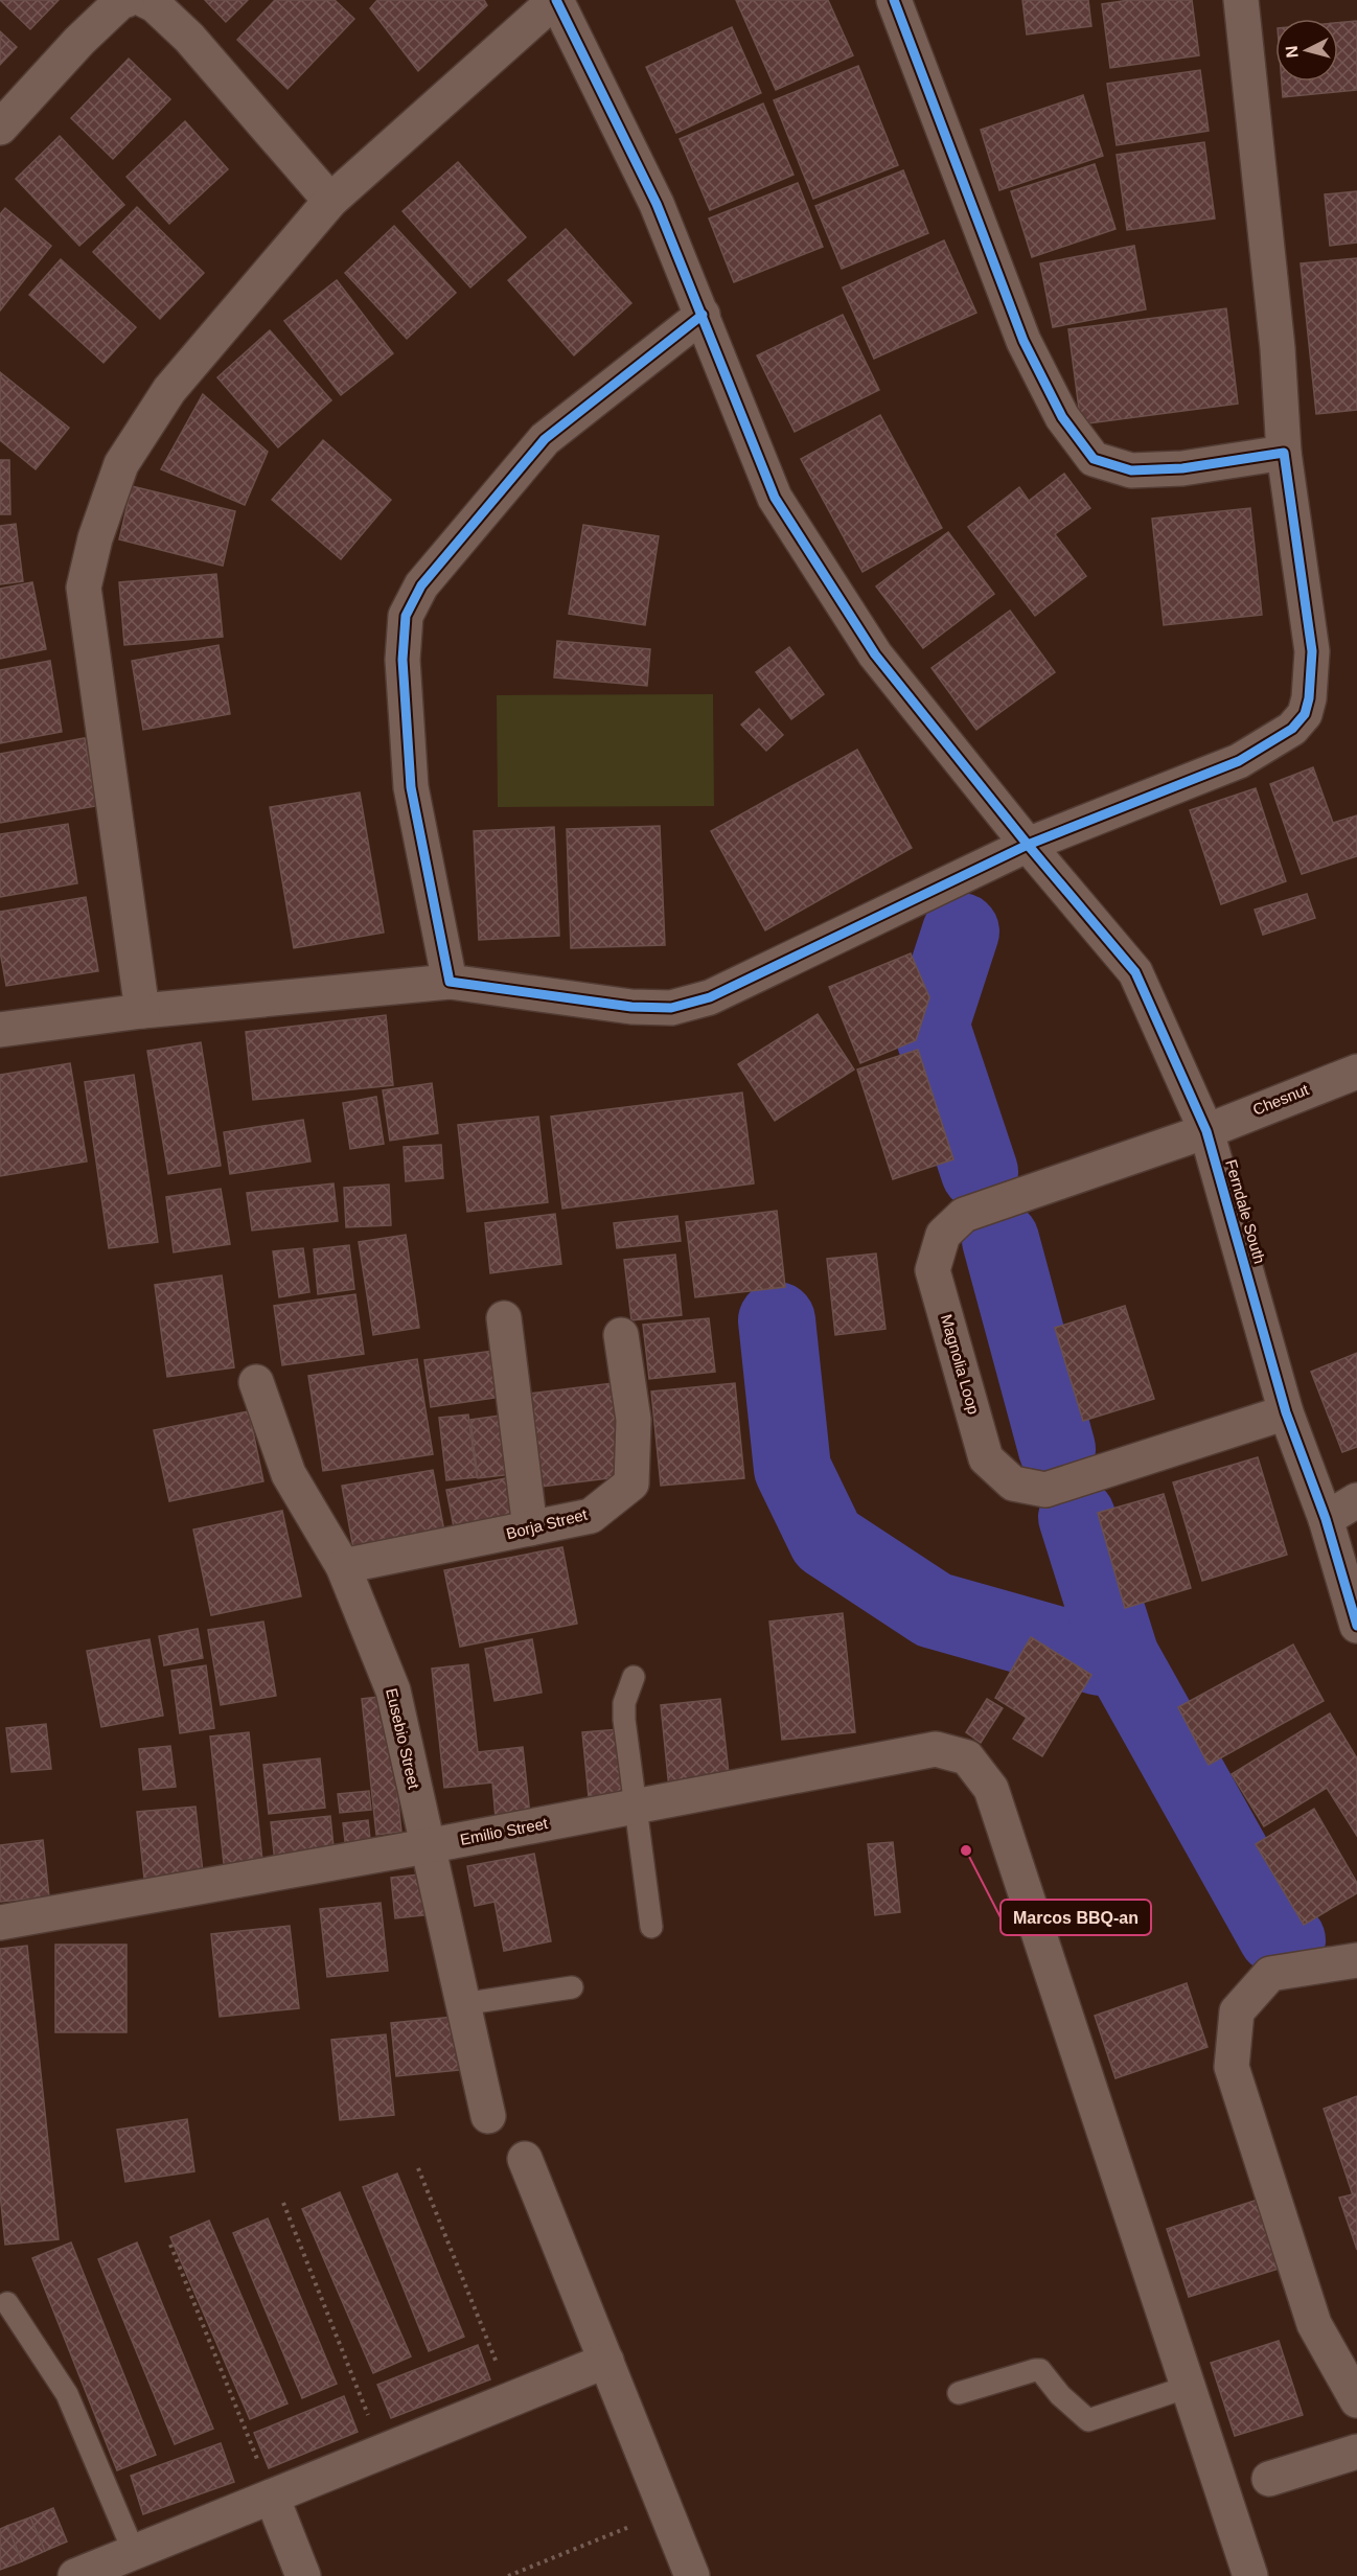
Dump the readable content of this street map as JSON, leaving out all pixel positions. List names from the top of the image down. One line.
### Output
{"streets":{"street":["Chesnut","Ferndale South","Magnolia Loop","Borja Street","Eusebio Street","Emilio Street"]},"crossings":[["Chesnut","Ferndale South"],["Chesnut","Magnolia Loop"],["Ferndale South","Magnolia Loop"],["Borja Street","Eusebio Street"],["Eusebio Street","Emilio Street"]],"places":["Marcos BBQ-an"],"north":"left"}
